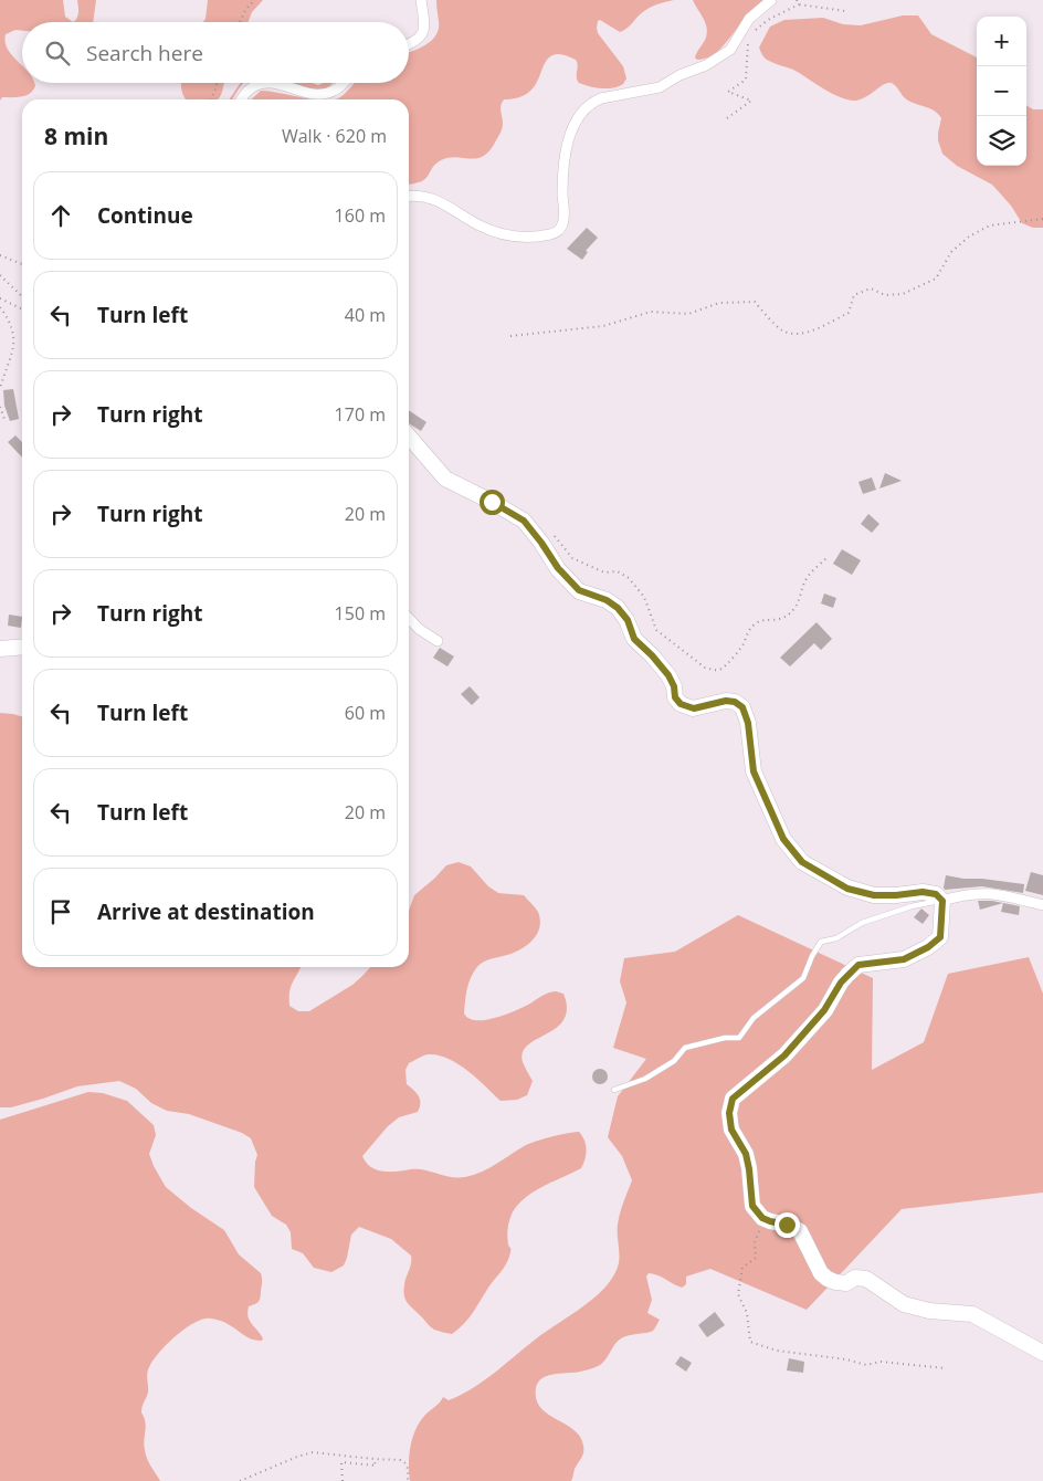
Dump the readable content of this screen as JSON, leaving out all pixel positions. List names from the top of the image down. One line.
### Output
{"page":{"map_buttons":["+","−"],"search":"Search here","heading":["8 min","Walk · 620 m"],"list":[["Continue","160 m"],["Turn left","40 m"],["Turn right","170 m"],["Turn right","20 m"],["Turn right","150 m"],["Turn left","60 m"],["Turn left","20 m"],"Arrive at destination"]}}
